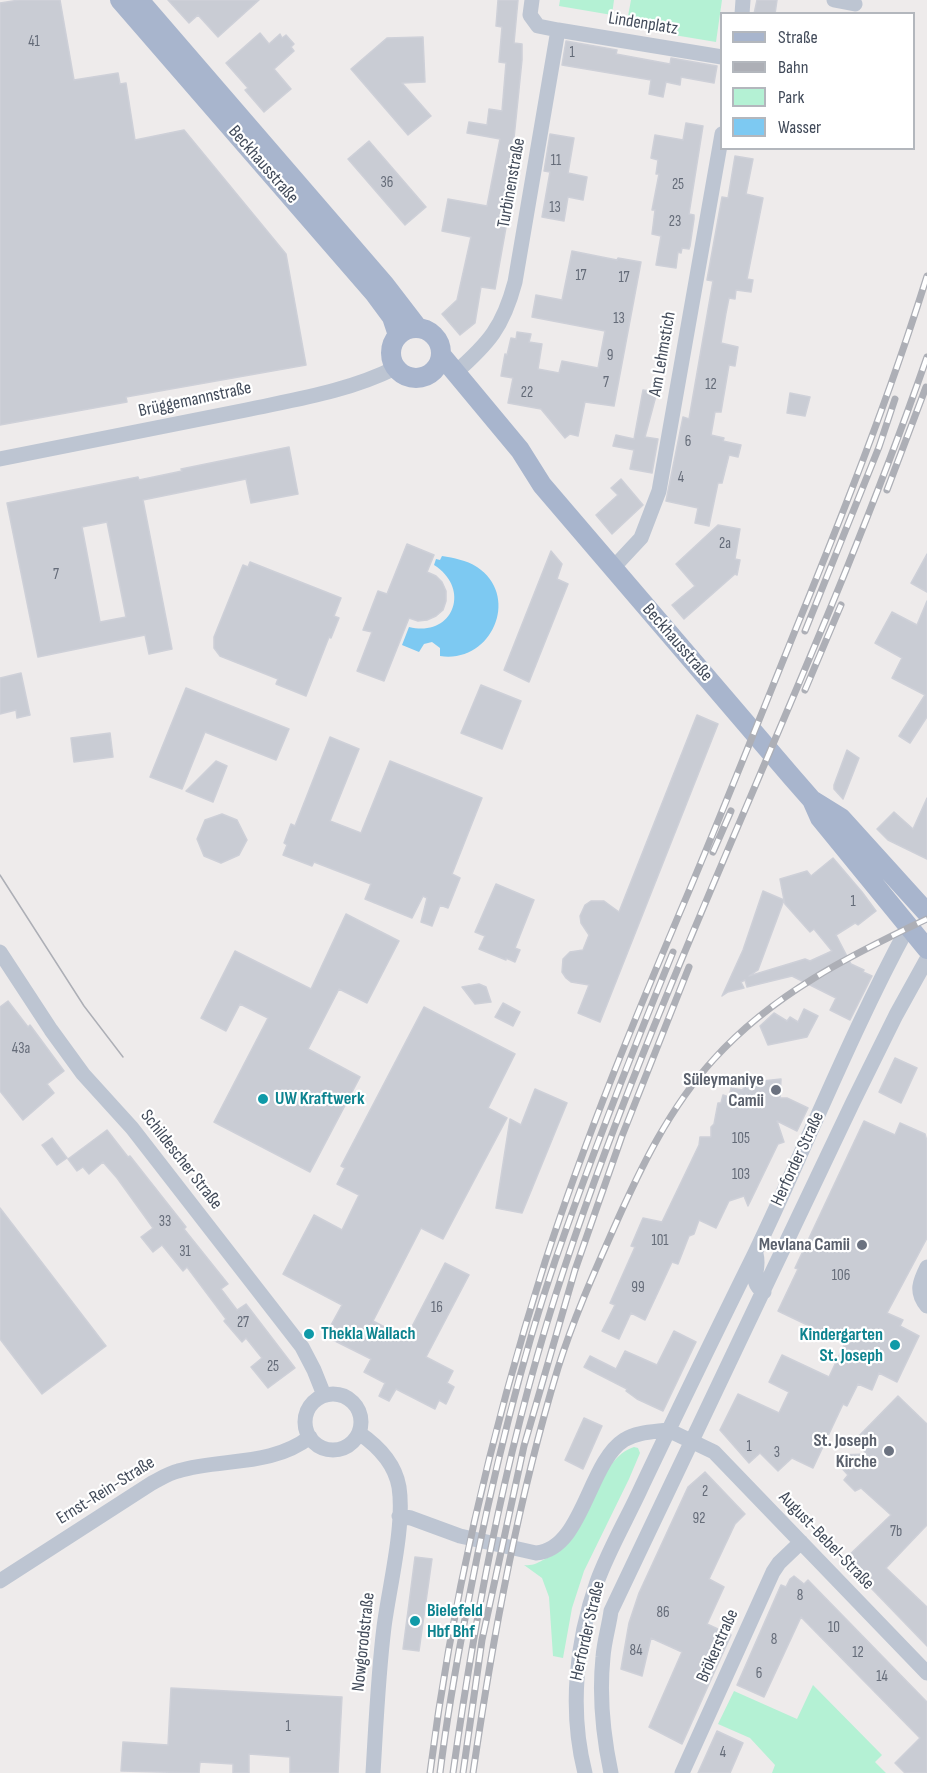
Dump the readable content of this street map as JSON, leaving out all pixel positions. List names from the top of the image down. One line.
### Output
{"streets":{"main road":["Beckhausstraße","Herforder Straße"],"street":["Lindenplatz","Turbinenstraße","Am Lehmstich","Brüggemannstraße","Schildescher Straße","Ernst-Rein-Straße","August-Bebel-Straße","Nowgorodstraße","Brökerstraße"]},"crossings":[["Lindenplatz","Turbinenstraße"],["Beckhausstraße","Turbinenstraße"],["Beckhausstraße","Am Lehmstich"],["Beckhausstraße","Brüggemannstraße"],["Beckhausstraße","Herforder Straße"],["Herforder Straße","August-Bebel-Straße"],["Schildescher Straße","Ernst-Rein-Straße"],["August-Bebel-Straße","Brökerstraße"]],"places":["Süleymaniye Camii","UW Kraftwerk","Mevlana Camii","Thekla Wallach","Kindergarten St. Joseph","St. Joseph Kirche","Bielefeld Hbf Bhf"],"house_numbers":["41","1","11","36","25","13","23","17","17","13","9","7","12","22","6","4","2a","7","1","43a","105","103","33","101","31","106","99","16","27","25","1","3","2","92","7b","8","86","10","8","84","12","6","14","1","4"],"legend":["Straße","Bahn","Park","Wasser"]}
